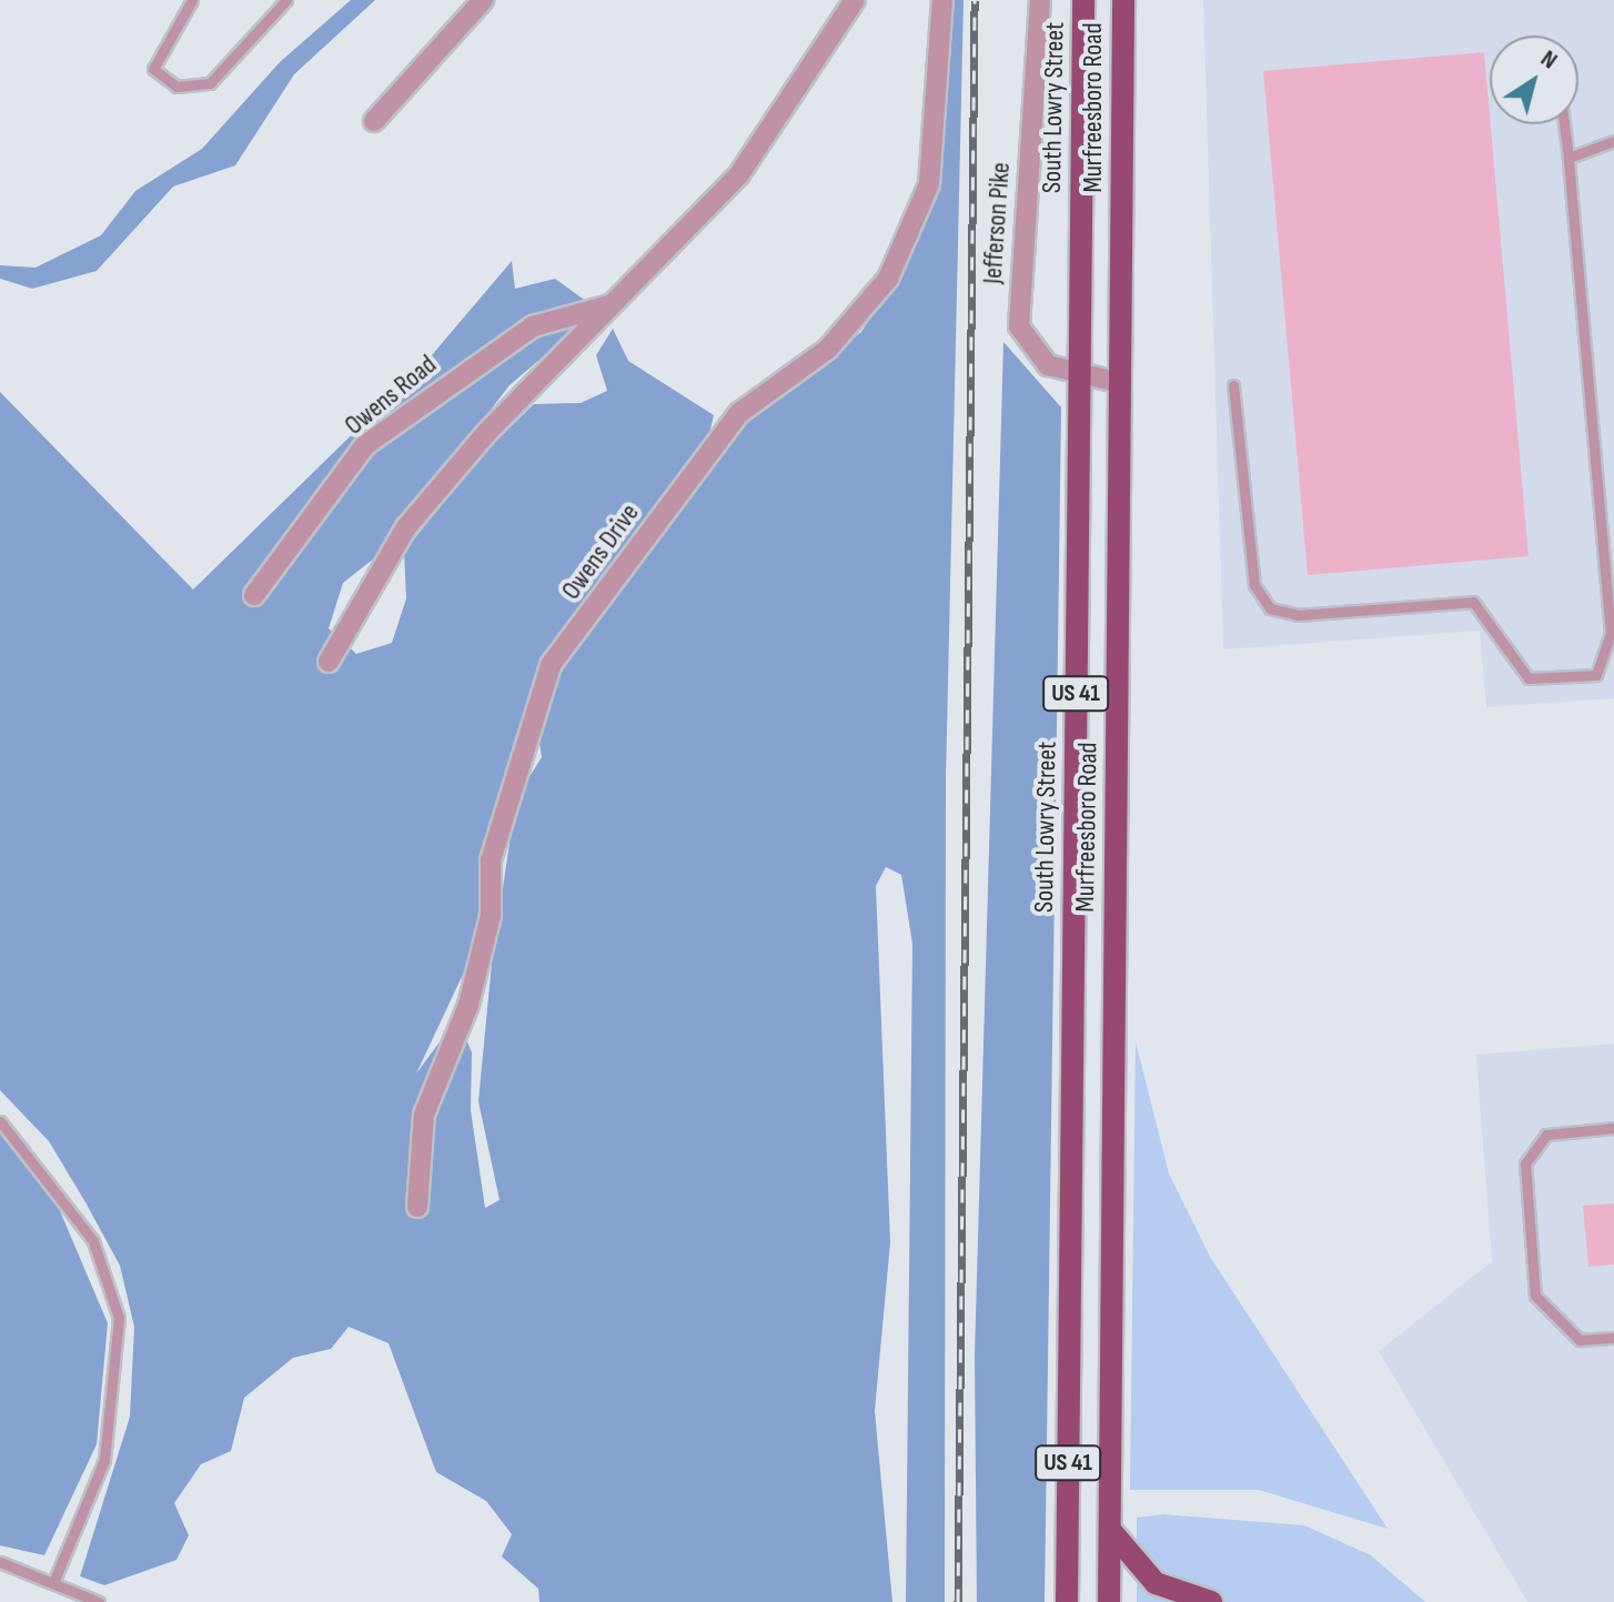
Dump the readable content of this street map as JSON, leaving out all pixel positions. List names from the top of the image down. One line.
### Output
{"streets":{"main road":["South Lowry Street","Murfreesboro Road","US 41"],"street":["Jefferson Pike","Owens Road","Owens Drive"]},"crossings":[["South Lowry Street","Jefferson Pike"],["Murfreesboro Road","Jefferson Pike"]],"north":"top right"}
